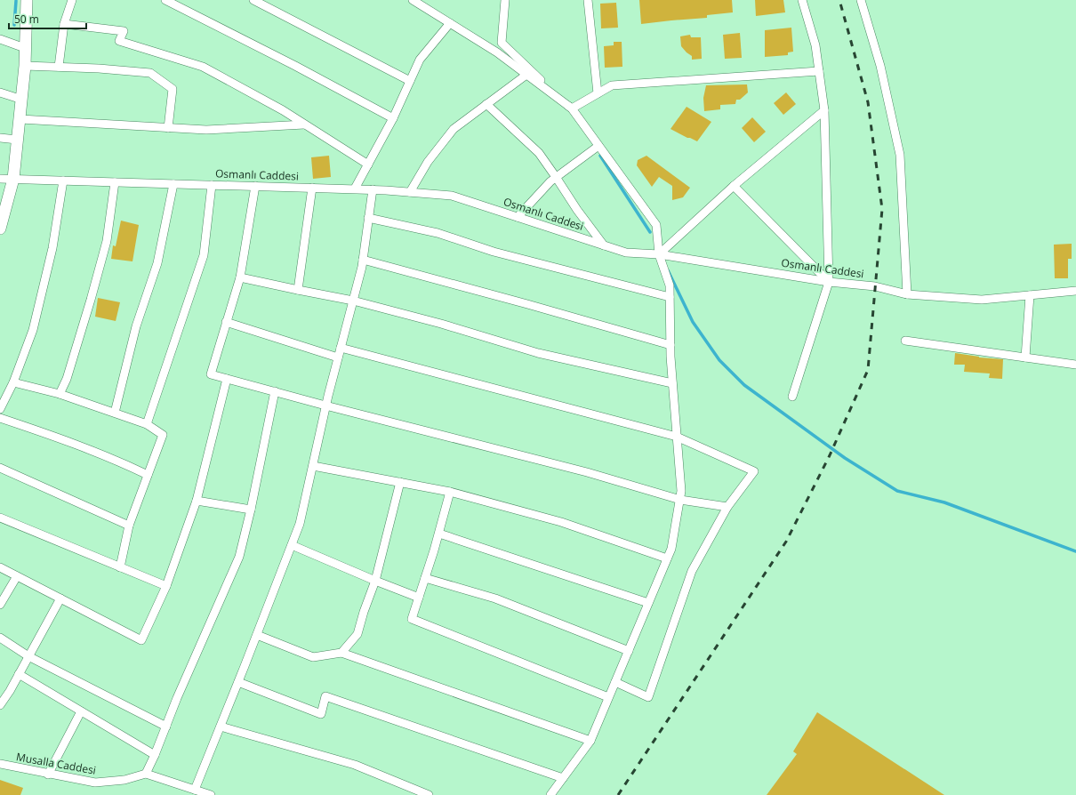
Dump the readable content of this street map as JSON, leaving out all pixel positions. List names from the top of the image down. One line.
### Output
{"streets":{"street":["Osmanlı Caddesi","Musalla Caddesi"]},"scale_bar":"50 m"}
